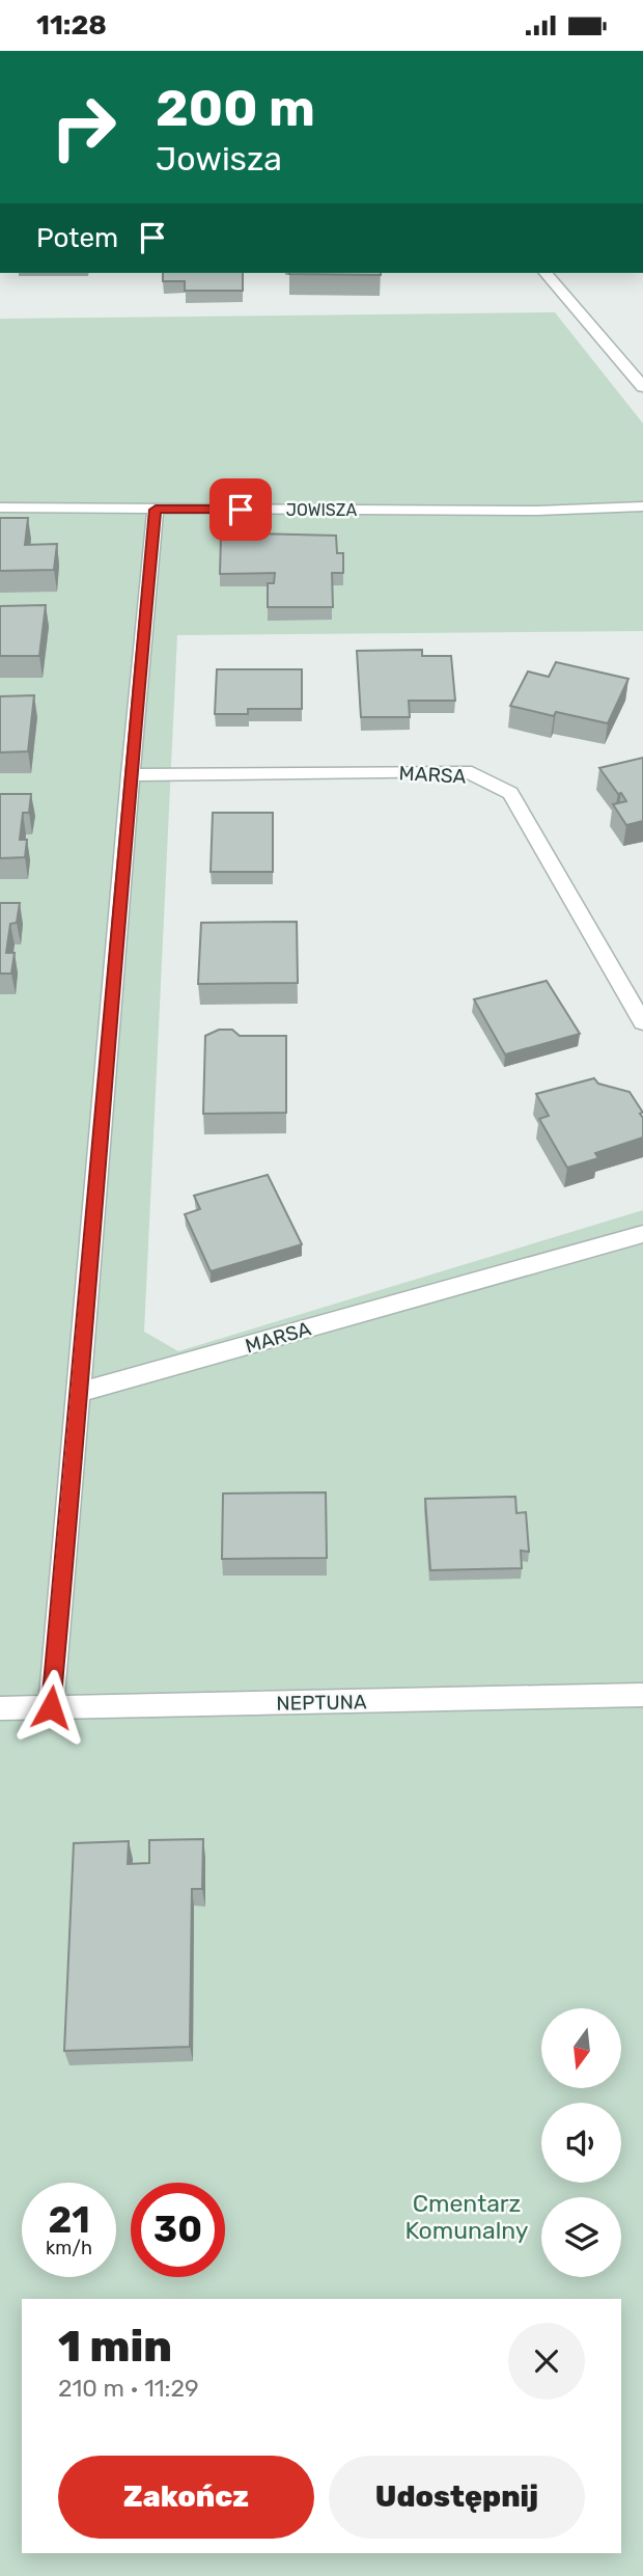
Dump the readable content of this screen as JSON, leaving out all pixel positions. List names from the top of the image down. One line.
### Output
{"streets":{"street":["JOWISZA","MARSA","NEPTUNA"]},"parks":["Cmentarz Komunalny"],"north":"bottom","page":{"status":"11:28","turn":["200 m","Jowisza"],"then":"Potem","speed":"21 km/h","limit":"30","heading":["1 min","210 m · 11:29"],"buttons":["Zakończ","Udostępnij"]}}
